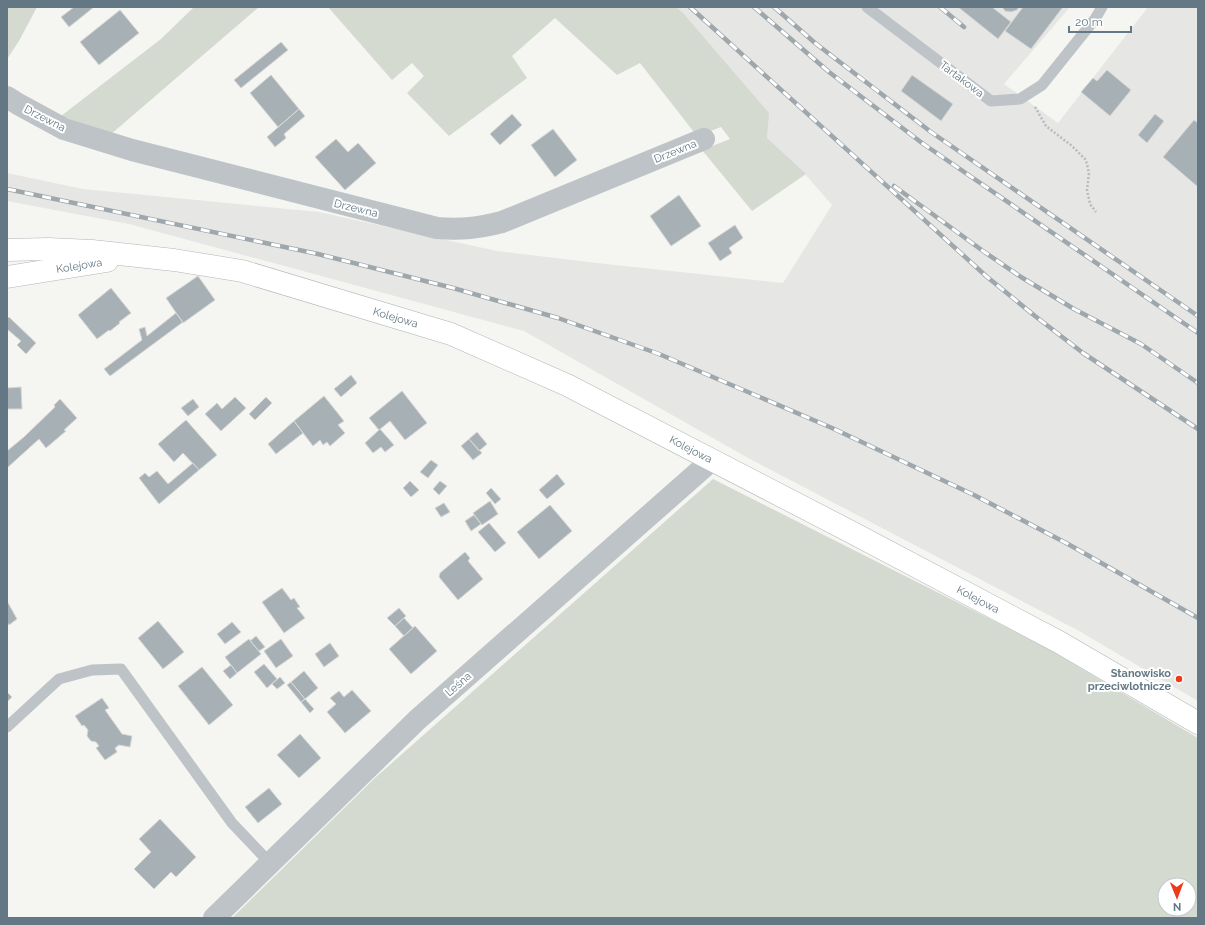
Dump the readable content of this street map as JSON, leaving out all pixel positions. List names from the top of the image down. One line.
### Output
{"streets":{"street":["Drzewna","Kolejowa","Leśna"],"lane":["Tartakowa"]},"crossings":[["Kolejowa","Leśna"]],"places":["Stanowisko przeciwlotnicze"],"scale_bar":"20 m","north":"bottom"}
